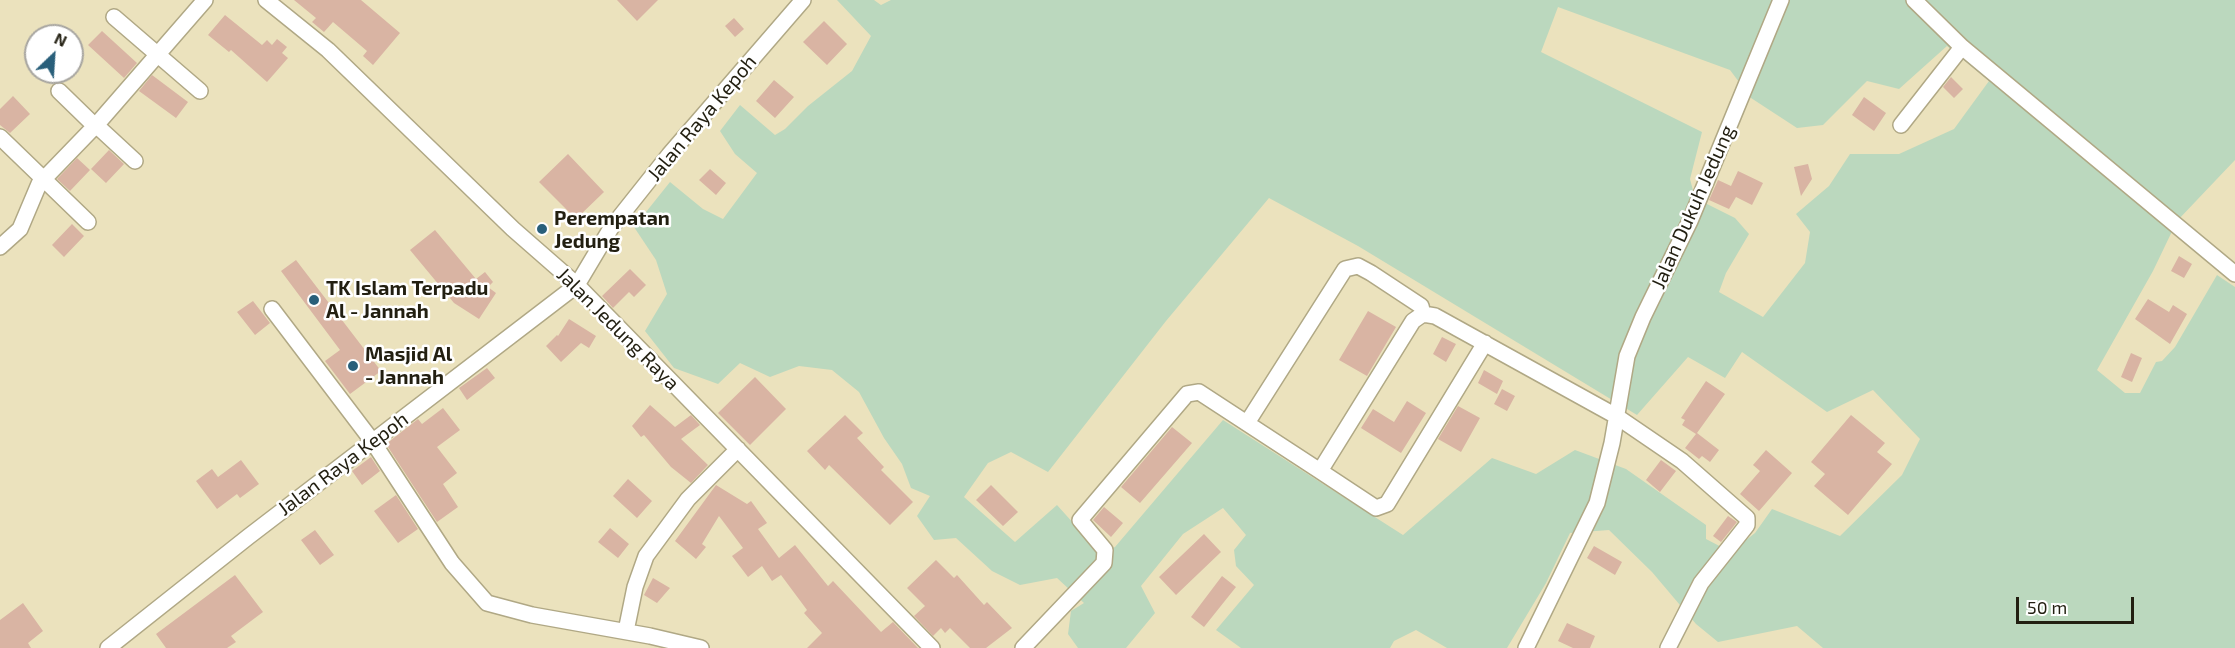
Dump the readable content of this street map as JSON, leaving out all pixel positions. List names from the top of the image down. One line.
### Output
{"streets":{"street":["Jalan Raya Kepoh","Jalan Dukuh Jedung","Jalan Jedung Raya"]},"crossings":[["Jalan Raya Kepoh","Jalan Jedung Raya"]],"places":["Perempatan Jedung","TK Islam Terpadu Al - Jannah","Masjid Al - Jannah"],"scale_bar":"50 m","north":"top right"}
